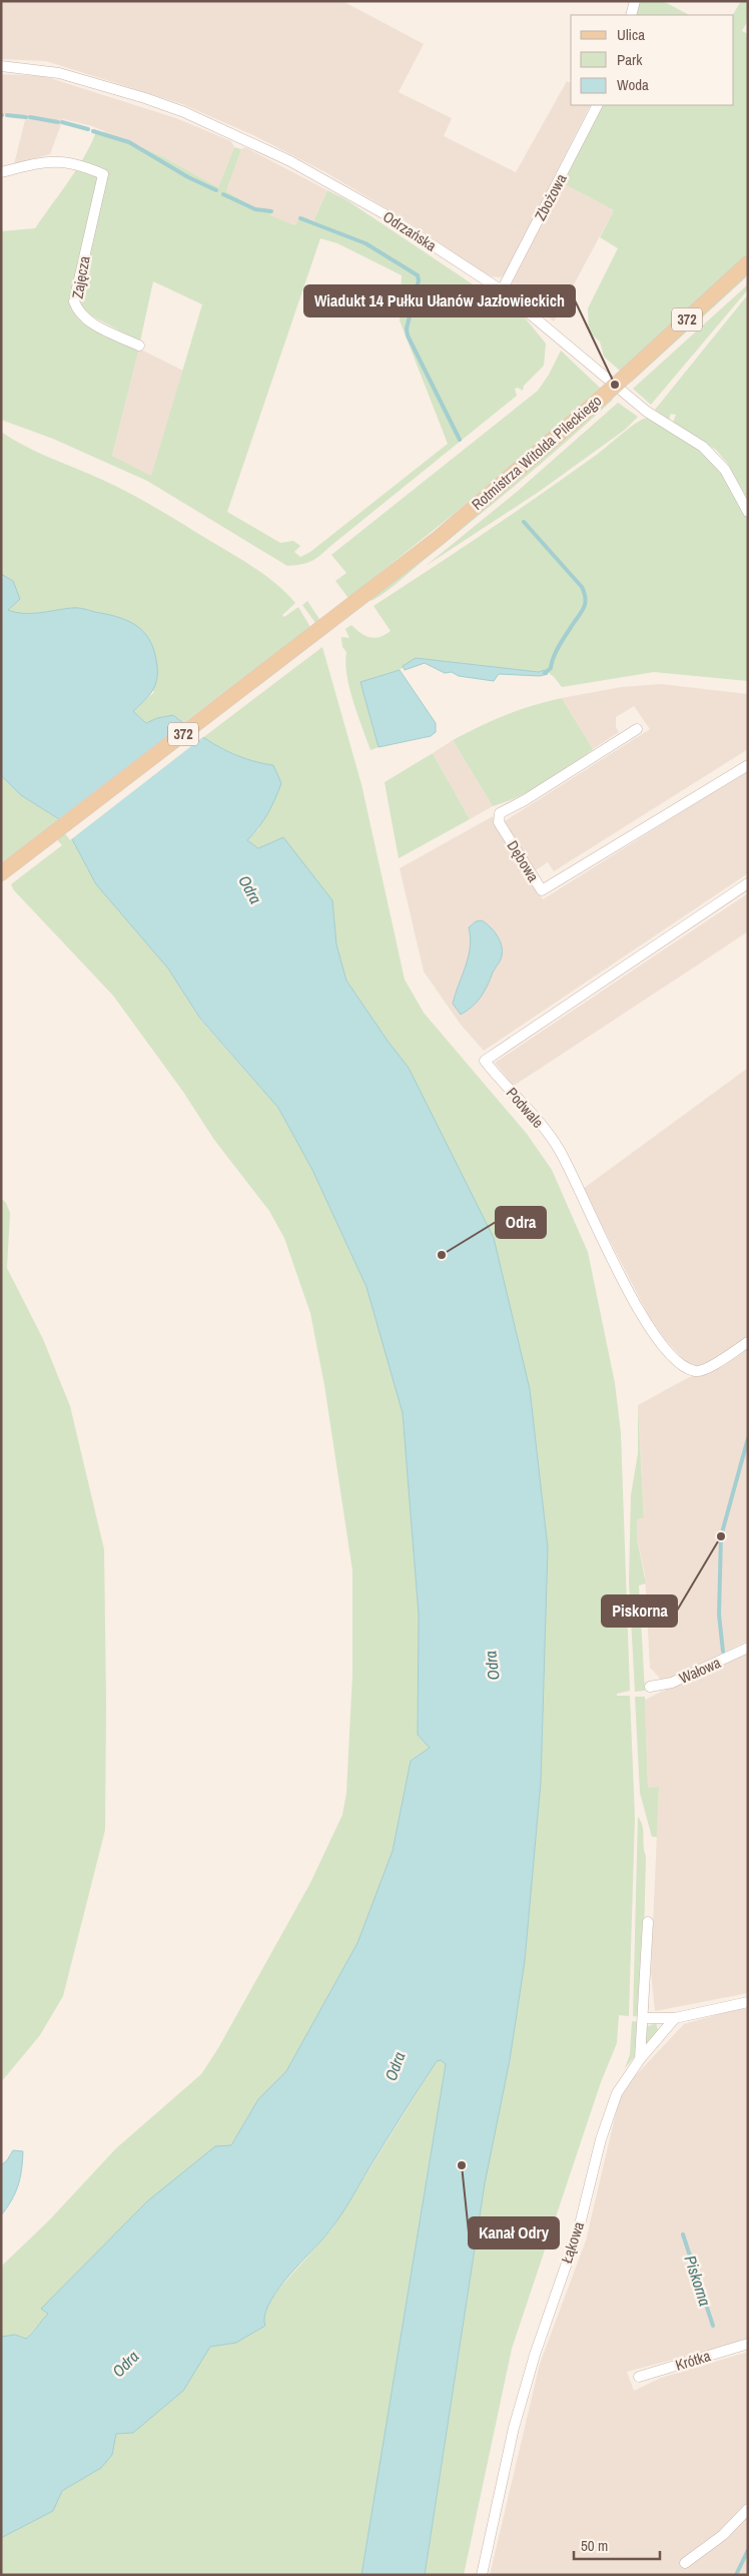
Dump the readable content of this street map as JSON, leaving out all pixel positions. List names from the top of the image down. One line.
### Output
{"streets":{"main road":["372","Rotmistrza Witolda Pileckiego"],"street":["Zbożowa","Odrzańska","Zajęcza","Dębowa","Podwale","Wałowa","Łąkowa","Krótka"]},"crossings":[["Zbożowa","Odrzańska"]],"water":["Odra","Piskorna"],"places":["Wiadukt 14 Pułku Ułanów Jazłowieckich","Odra","Piskorna","Kanał Odry"],"legend":["Ulica","Park","Woda"],"scale_bar":"50 m"}
